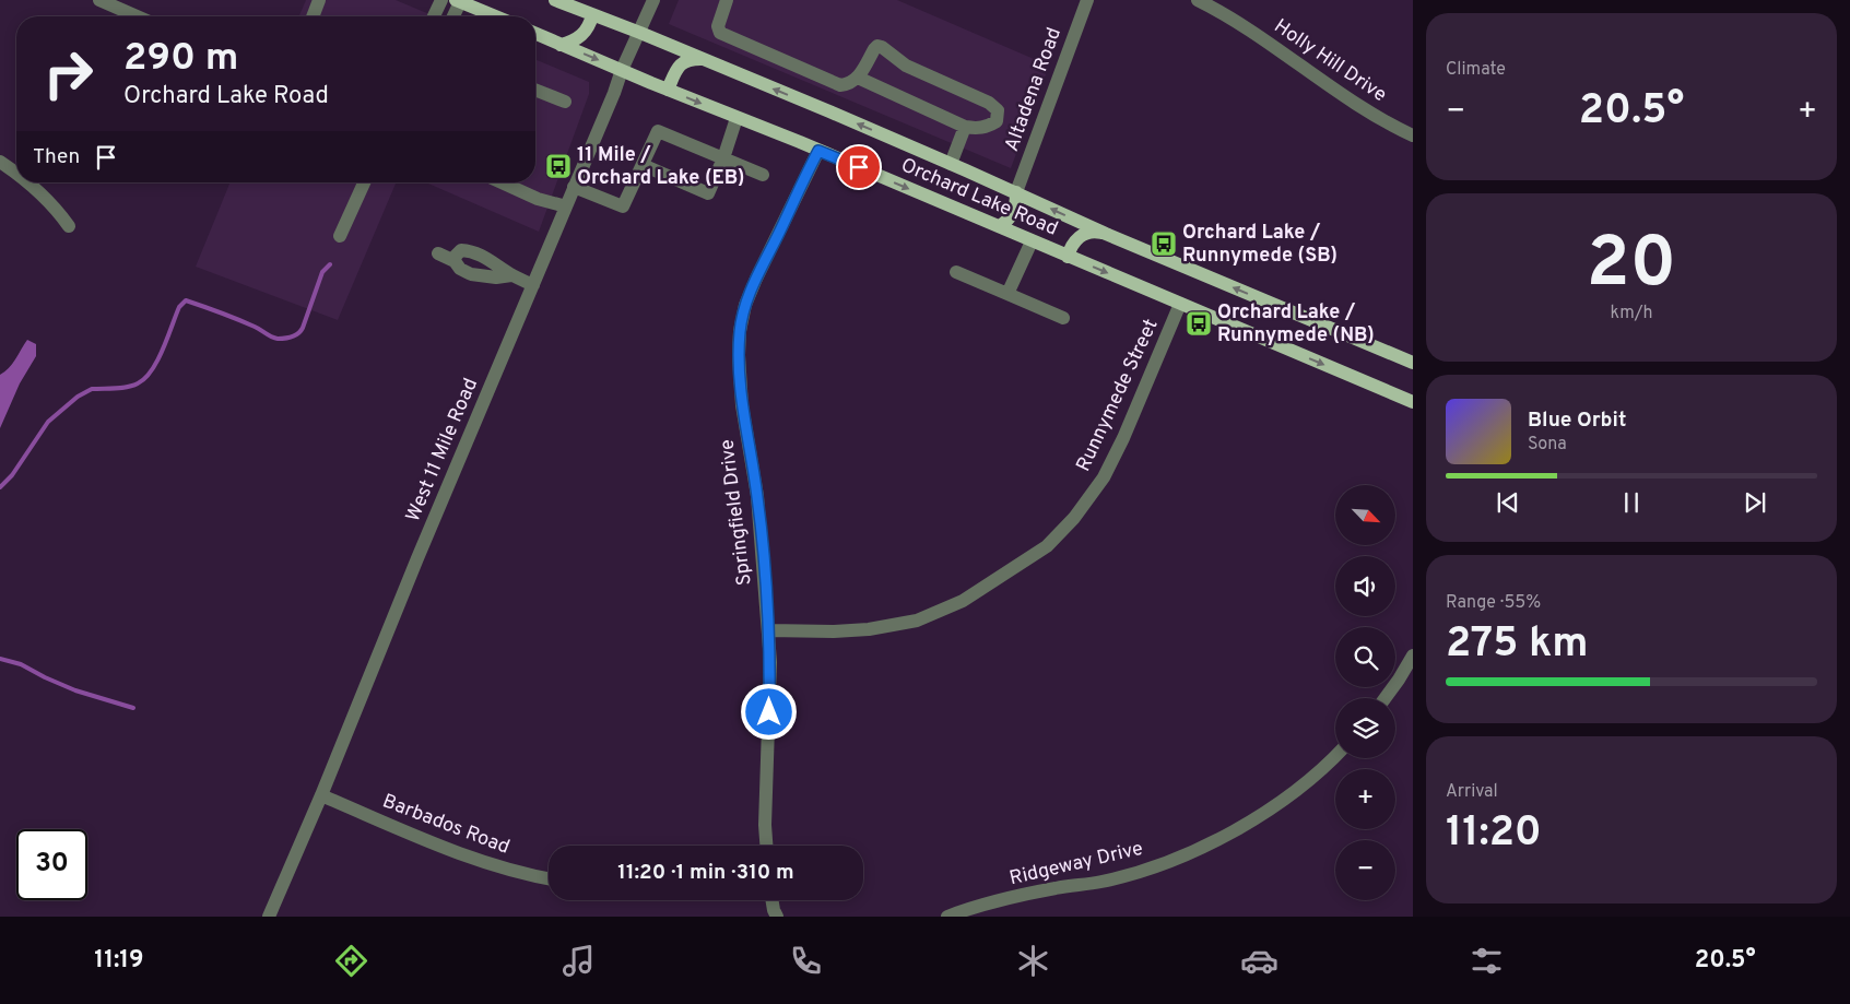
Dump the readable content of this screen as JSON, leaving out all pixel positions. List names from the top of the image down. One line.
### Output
{"streets":{"main road":["Orchard Lake Road"],"street":["Holly Hill Drive","Altadena Road","Runnymede Street","West 11 Mile Road","Springfield Drive","Barbados Road","Ridgeway Drive"]},"crossings":[["Altadena Road","Orchard Lake Road"],["Orchard Lake Road","Runnymede Street"],["Orchard Lake Road","West 11 Mile Road"],["Orchard Lake Road","Springfield Drive"],["Runnymede Street","Springfield Drive"],["West 11 Mile Road","Barbados Road"]],"places":{"bus stop":["11 Mile / Orchard Lake (EB)","Orchard Lake / Runnymede (SB)","Orchard Lake / Runnymede (NB)"]},"north":"bottom right","page":{"tile":["Climate",["20","km/h"],["Range · 55%","275 km"],["Arrival","11:20"]],"turn":["290 m","Orchard Lake Road"],"heat":["−","20.5°","+"],"then":"Then","song":["Blue Orbit","Sona"],"map_buttons":["+","−"],"limit":"30","trip":"11:20 · 1 min · 310 m","tabs":["11:19","20.5°"]}}
